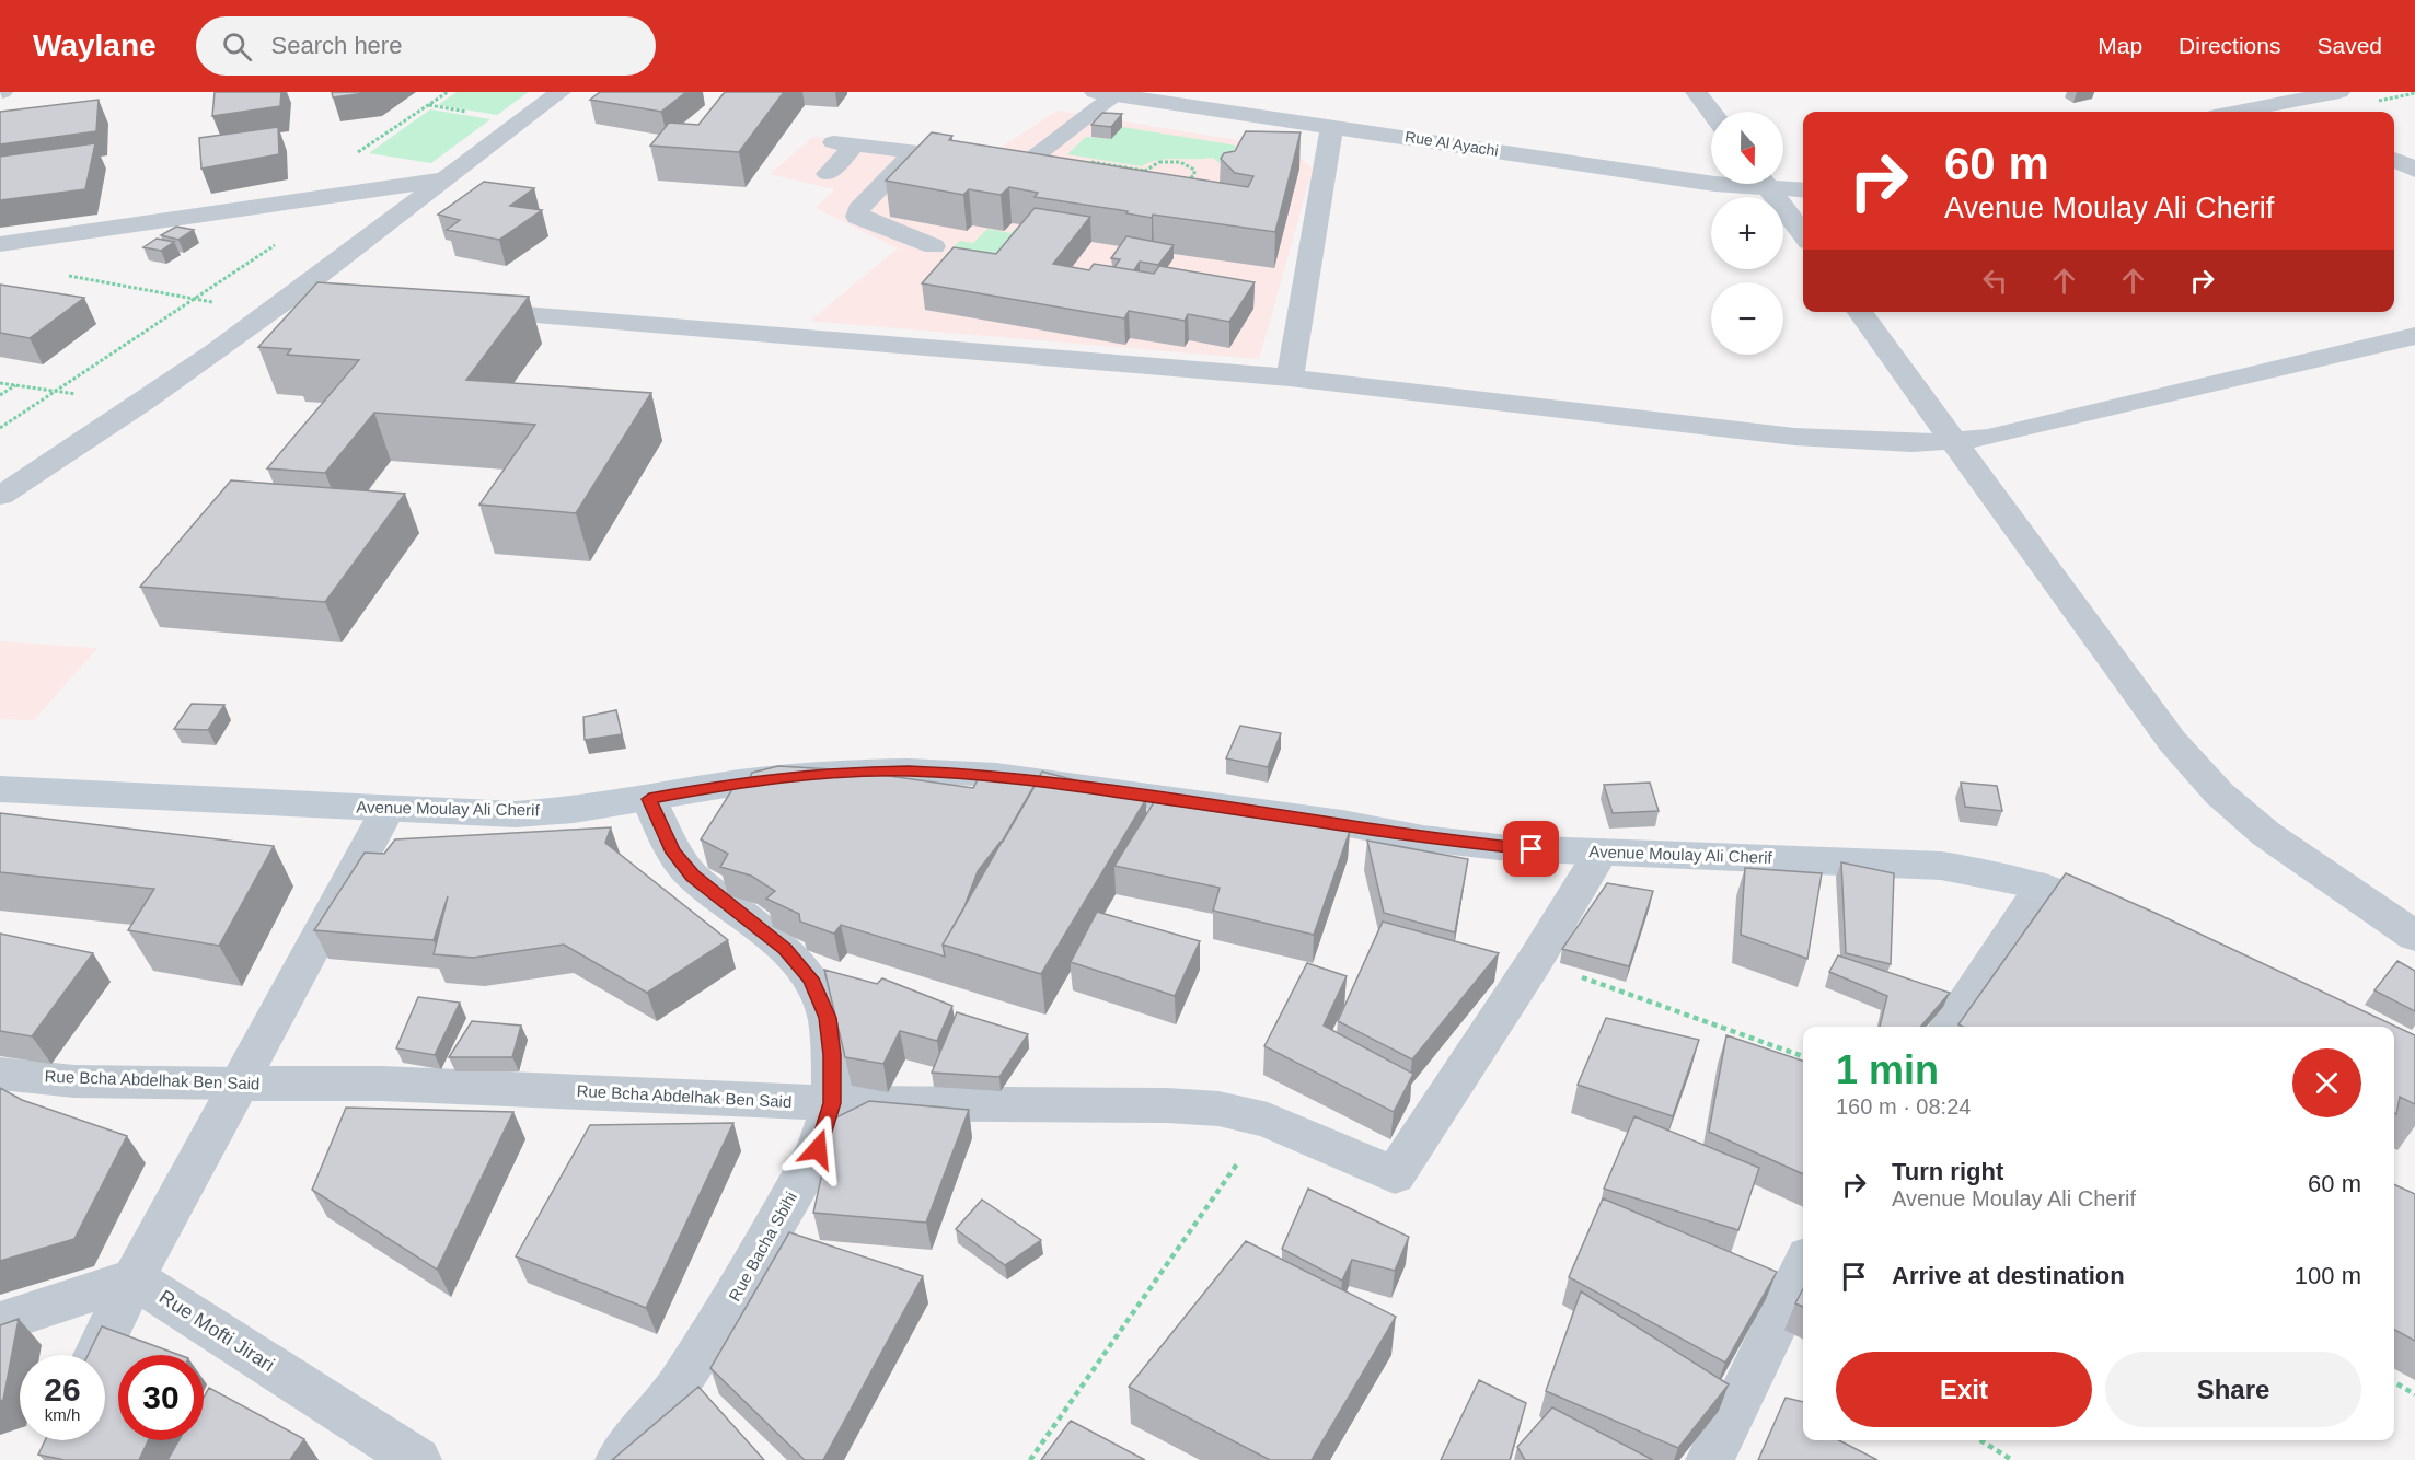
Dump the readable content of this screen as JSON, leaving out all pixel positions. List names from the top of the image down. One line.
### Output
{"streets":{"street":["Rue Al Ayachi","Avenue Moulay Ali Cherif","Rue Bcha Abdelhak Ben Said","Rue Bacha Sbihi","Rue Mofti Jirari"]},"crossings":[["Avenue Moulay Ali Cherif","Rue Bacha Sbihi"],["Rue Bcha Abdelhak Ben Said","Rue Bacha Sbihi"]],"north":"bottom","page":{"header":"Waylane","search":"Search here","nav":["Map","Directions","Saved"],"map_buttons":["+","−"],"turn":["60 m","Avenue Moulay Ali Cherif"],"heading":["1 min","160 m · 08:24"],"list":[{"name":"Turn right","note":"Avenue Moulay Ali Cherif","value":"60 m"},{"name":"Arrive at destination","value":"100 m"}],"buttons":["Exit","Share"],"speed":"26 km/h","limit":"30"}}
